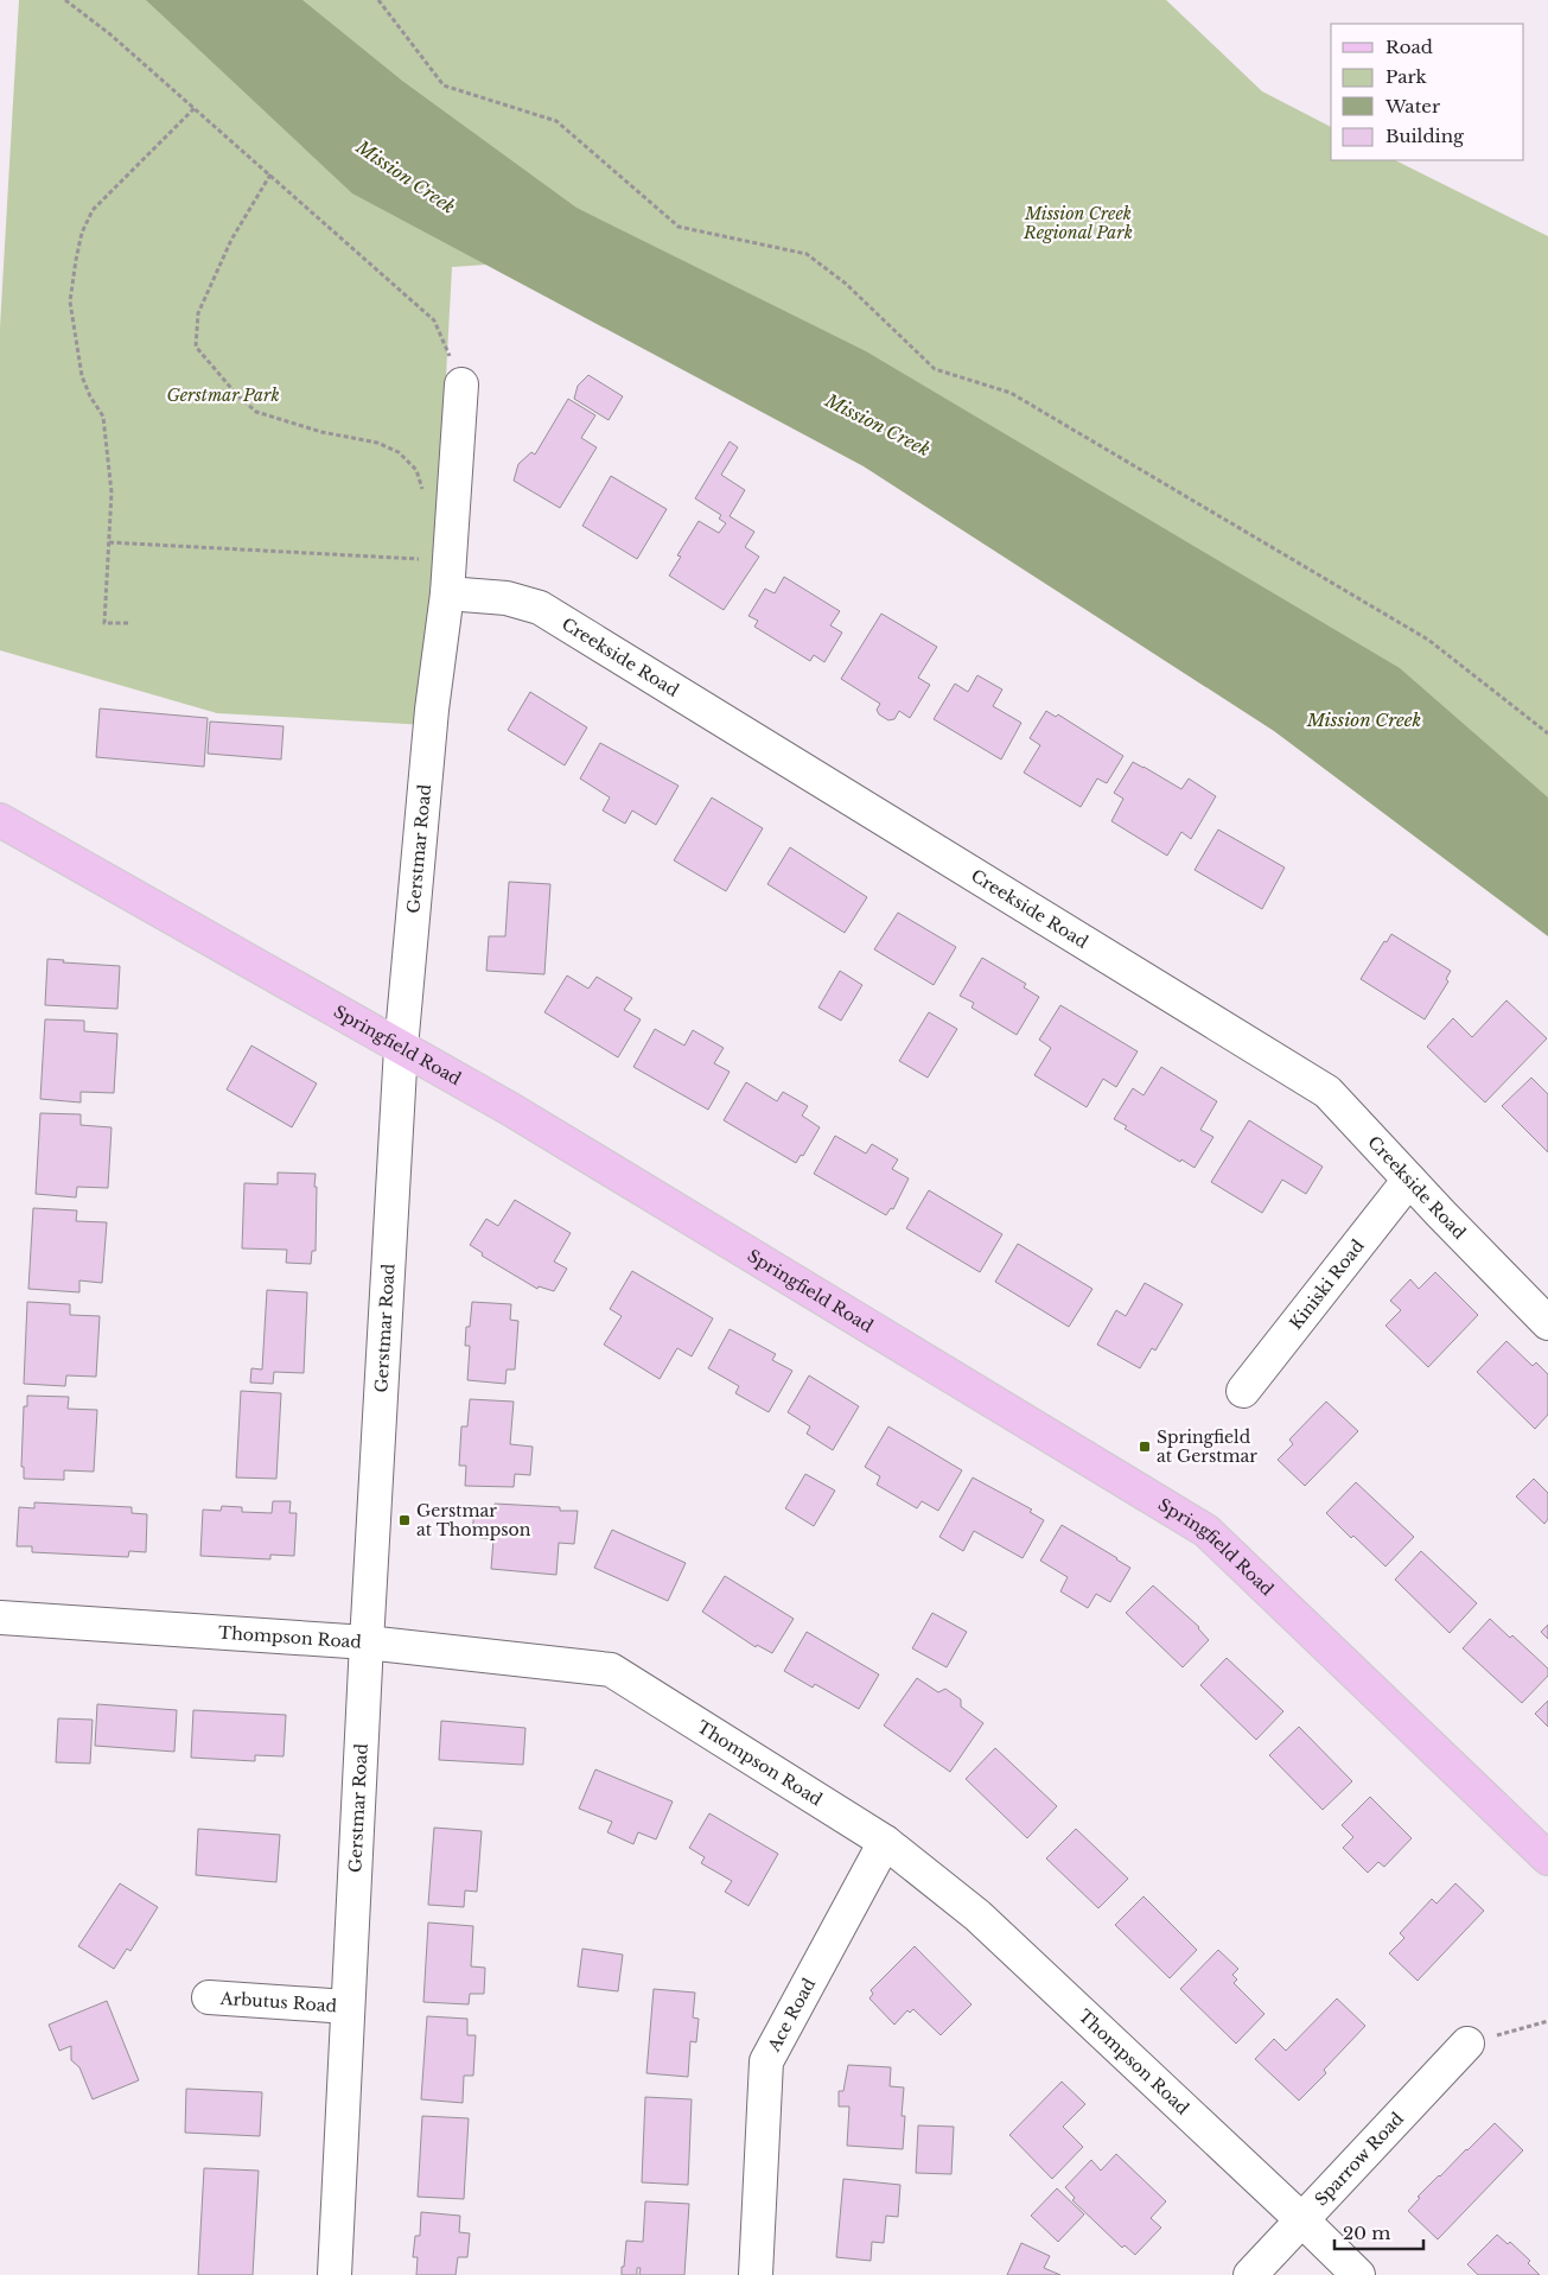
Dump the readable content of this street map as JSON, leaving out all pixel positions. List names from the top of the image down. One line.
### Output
{"streets":{"main road":["Springfield Road"],"street":["Creekside Road","Gerstmar Road","Kiniski Road","Thompson Road","Arbutus Road","Ace Road","Sparrow Road"]},"crossings":[["Creekside Road","Gerstmar Road"],["Creekside Road","Kiniski Road"],["Gerstmar Road","Springfield Road"],["Gerstmar Road","Thompson Road"],["Gerstmar Road","Arbutus Road"],["Thompson Road","Ace Road"],["Thompson Road","Sparrow Road"]],"water":["Mission Creek"],"parks":["Mission Creek Regional Park","Gerstmar Park"],"places":{"transit":["Springfield at Gerstmar","Gerstmar at Thompson"]},"legend":["Road","Park","Water","Building"],"scale_bar":"20 m"}
